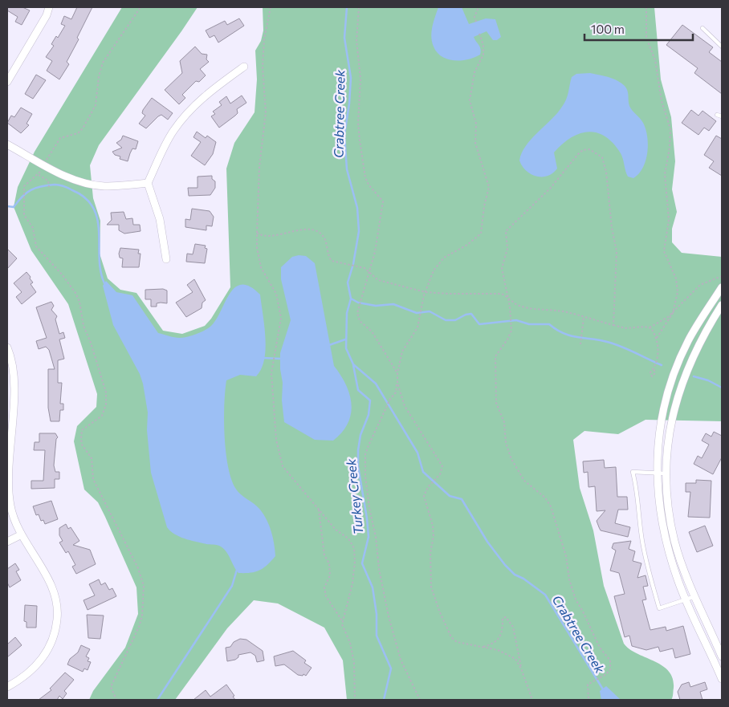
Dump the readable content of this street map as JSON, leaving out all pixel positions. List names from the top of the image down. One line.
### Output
{"water":["Crabtree Creek","Turkey Creek"],"scale_bar":"100 m"}
